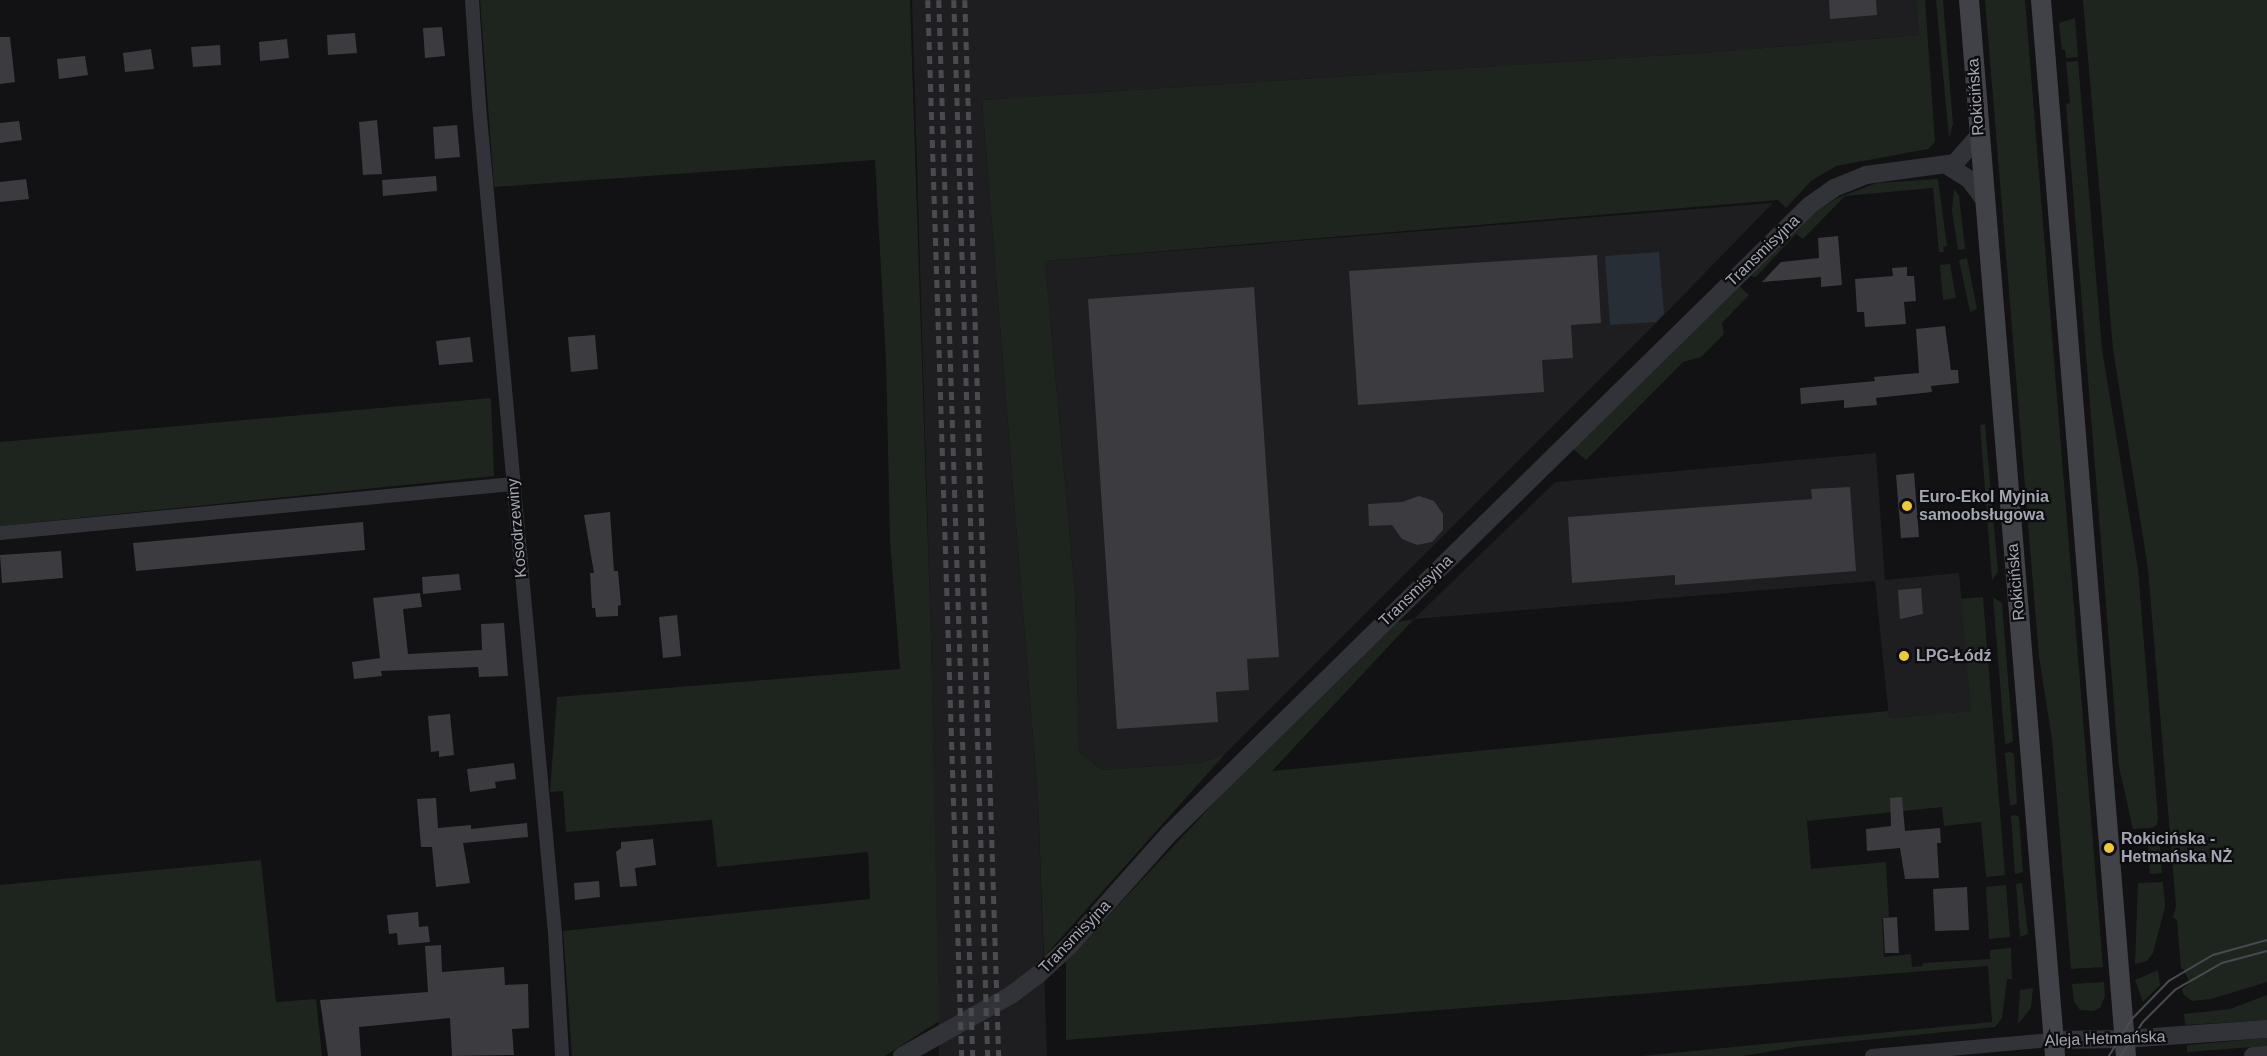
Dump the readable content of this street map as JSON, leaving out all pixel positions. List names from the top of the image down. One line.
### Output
{"streets":{"main road":["Rokicińska"],"street":["Transmisyjna","Kosodrzewiny","Aleja Hetmańska"]},"crossings":[["Rokicińska","Aleja Hetmańska"]],"places":["Euro-Ekol Myjnia samoobsługowa","LPG-Łódź","Rokicińska - Hetmańska NŻ"]}
